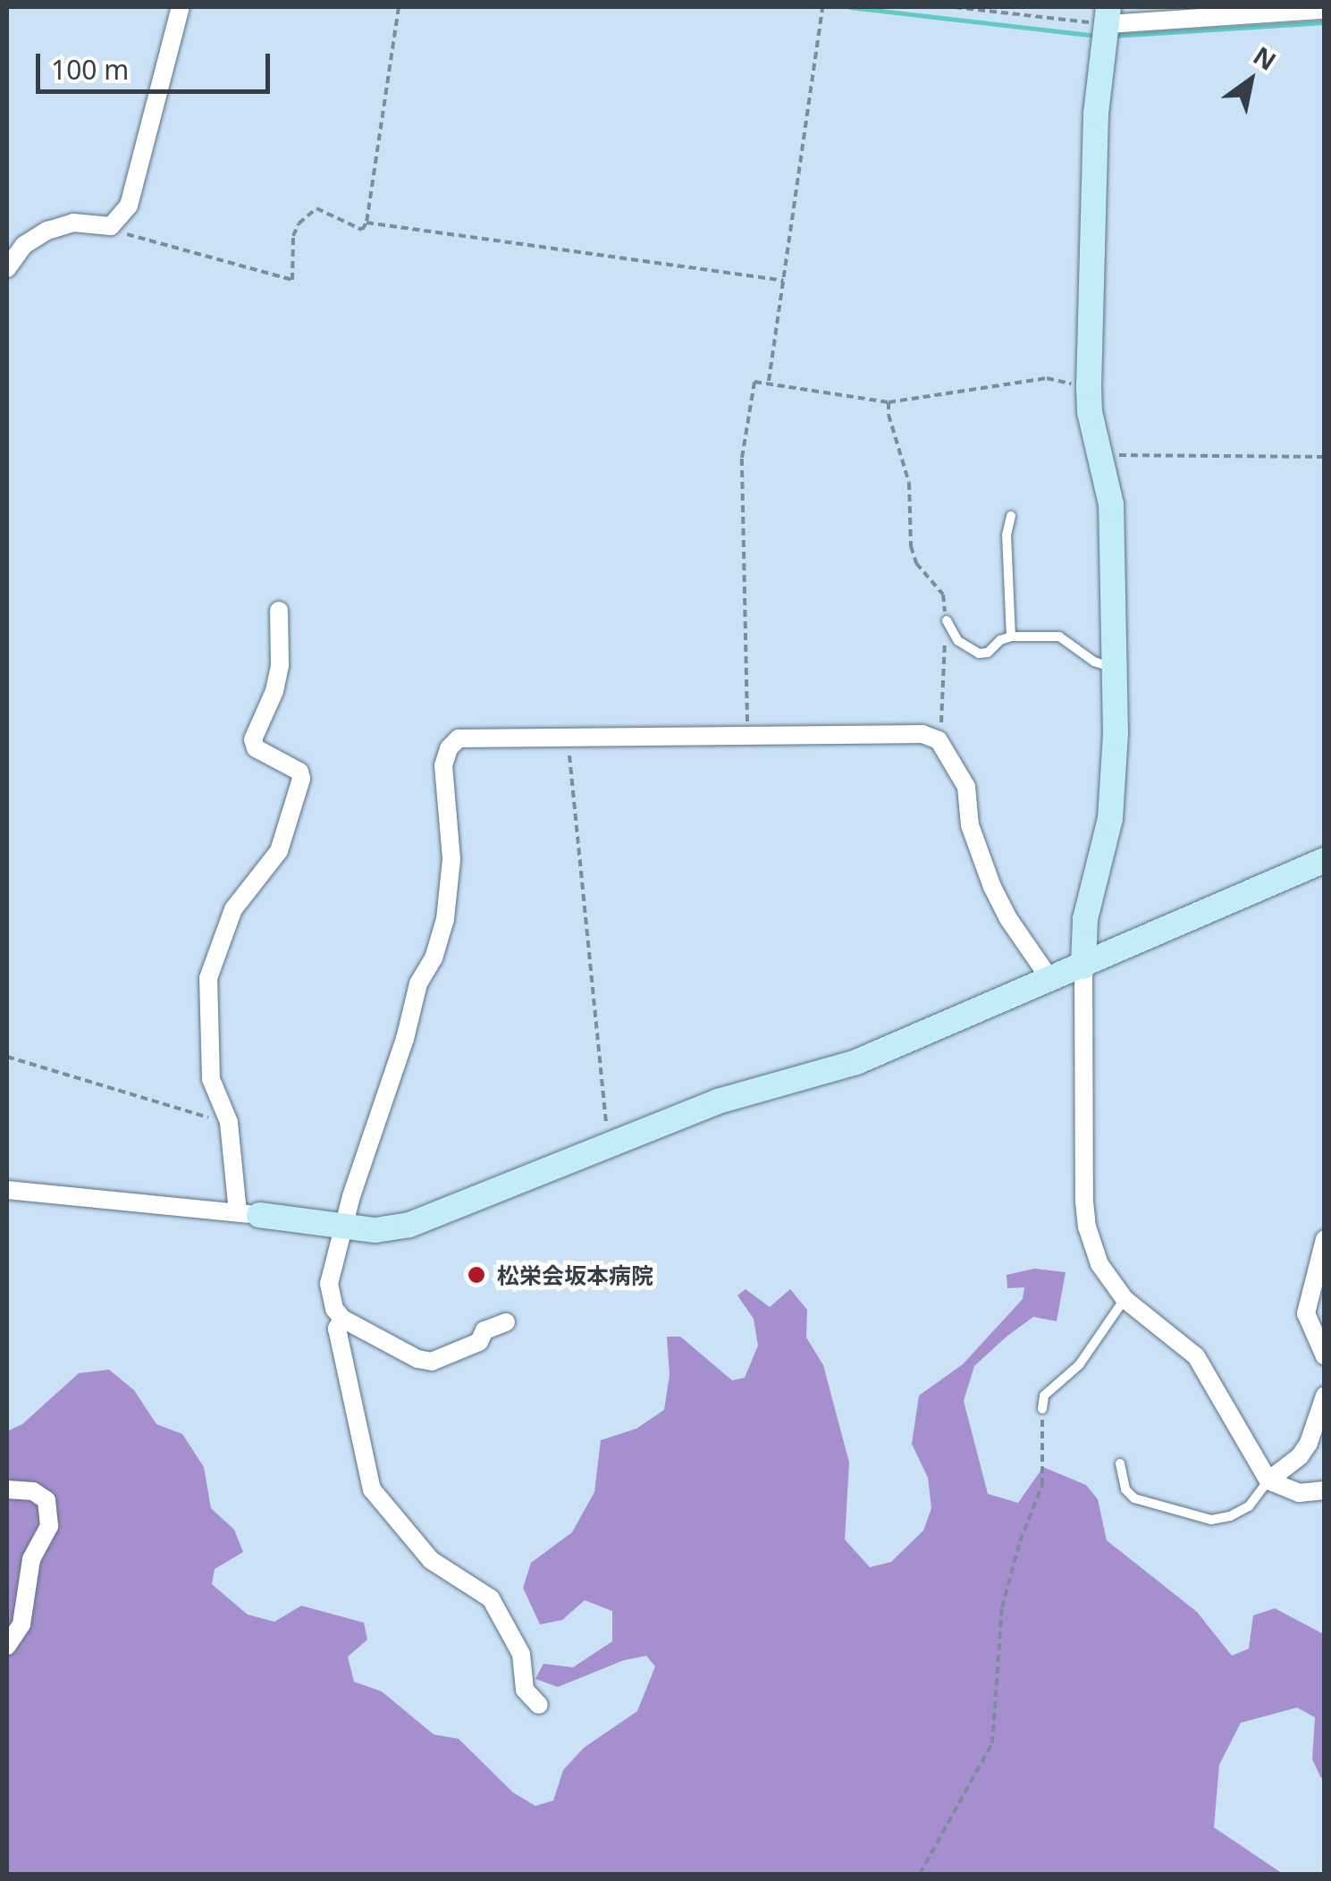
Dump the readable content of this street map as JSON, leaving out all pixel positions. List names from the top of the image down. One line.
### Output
{"places":["松栄会坂本病院"],"scale_bar":"100 m","north":"top right"}
